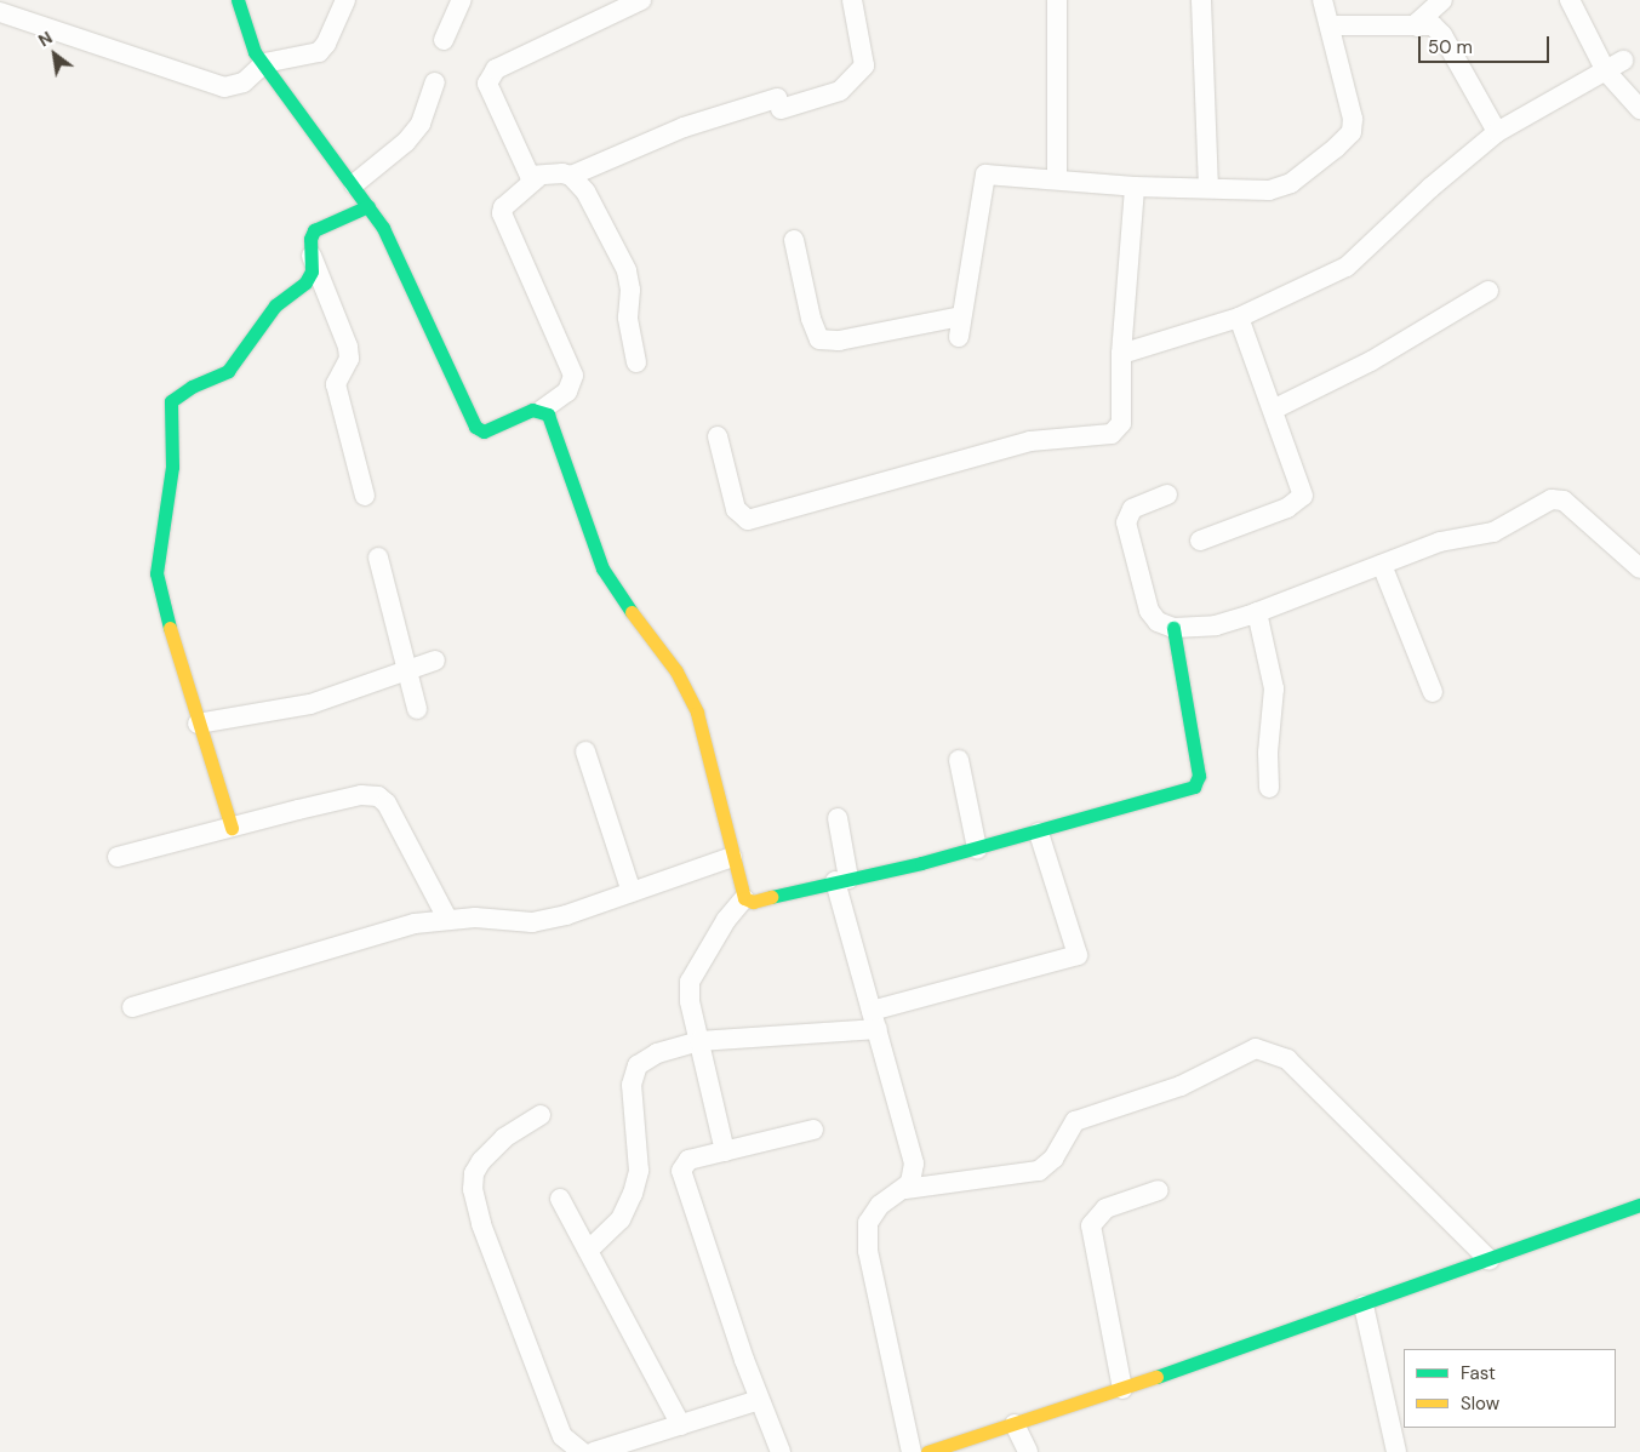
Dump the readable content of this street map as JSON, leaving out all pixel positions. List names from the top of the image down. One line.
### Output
{"legend":["Fast","Slow"],"scale_bar":"50 m","north":"top left"}
